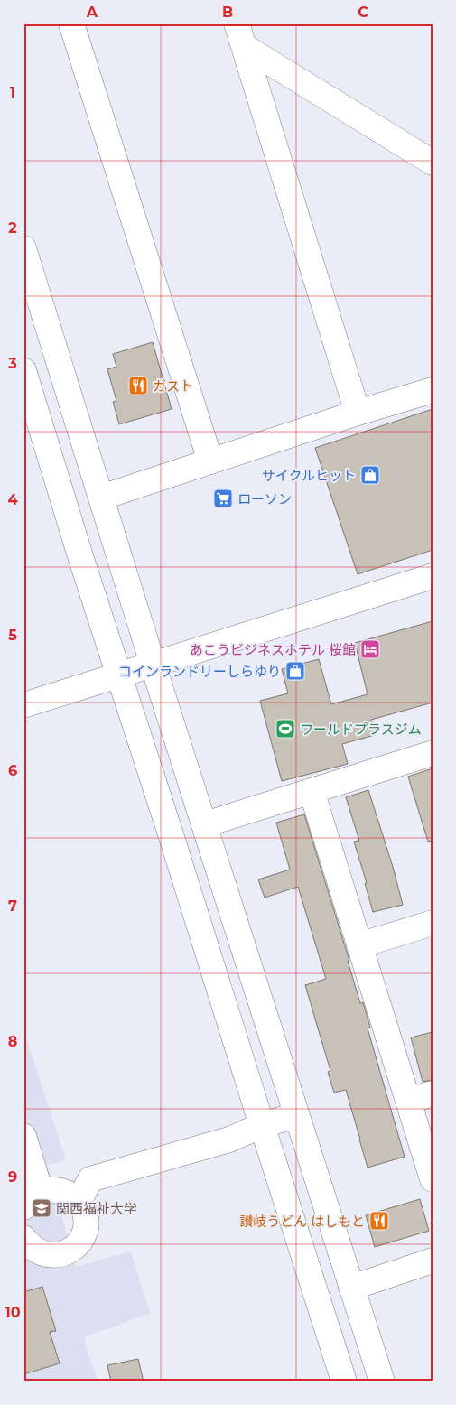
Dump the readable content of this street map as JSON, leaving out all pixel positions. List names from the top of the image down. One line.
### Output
{"places":{"restaurant":["ガスト","讃岐うどん はしもと"],"shop":["サイクルヒット","コインランドリーしらゆり"],"supermarket":["ローソン"],"hotel":["あこうビジネスホテル 桜館"],"sports":["ワールドプラスジム"],"school or university":["関西福祉大学"]},"grid":{"columns":["A","B","C"],"rows":["1","2","3","4","5","6","7","8","9","10"]}}
